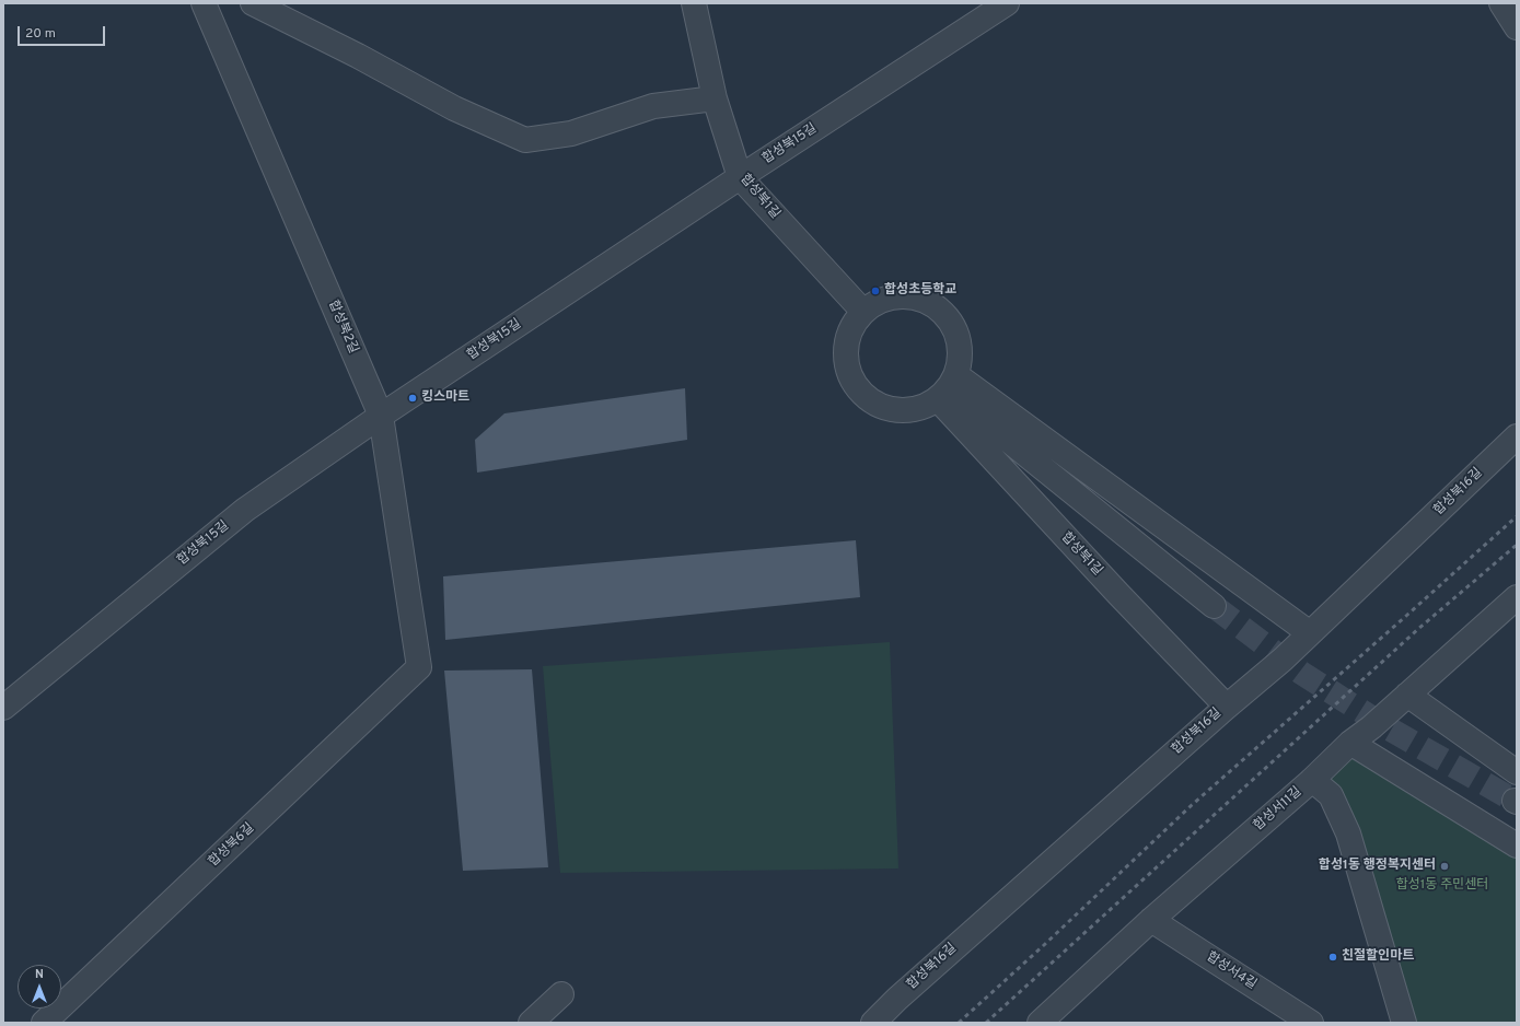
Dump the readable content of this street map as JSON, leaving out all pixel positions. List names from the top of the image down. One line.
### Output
{"streets":{"street":["합성북15길","합성북1길","합성북2길","합성북16길","합성서11길","합성북6길","합성서4길"]},"crossings":[["합성북15길","합성북1길"],["합성북15길","합성북2길"],["합성북1길","합성북16길"],["합성북2길","합성북6길"],["합성서11길","합성서4길"]],"parks":["합성1동 주민센터"],"places":["합성초등학교","킹스마트","합성1동 행정복지센터","친절할인마트"],"scale_bar":"20 m","north":"top"}
